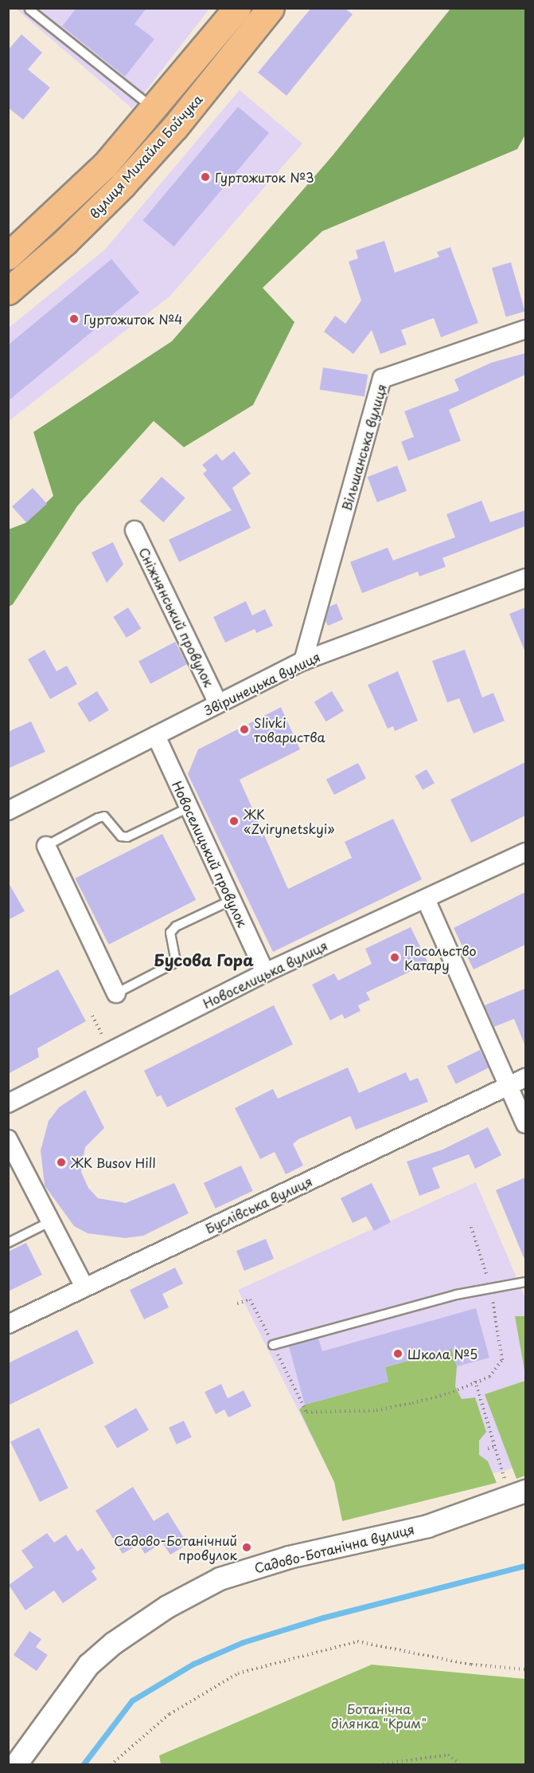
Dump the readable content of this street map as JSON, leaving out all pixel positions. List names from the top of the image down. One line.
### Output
{"streets":{"main road":["вулиця Михайла Бойчука"],"street":["Вільшанська вулиця","Сніжнянський провулок","Звіринецька вулиця","Новоселицький провулок","Новоселицька вулиця","Буслівська вулиця","Садово-Ботанічна вулиця"]},"crossings":[["Вільшанська вулиця","Звіринецька вулиця"],["Сніжнянський провулок","Звіринецька вулиця"],["Звіринецька вулиця","Новоселицький провулок"],["Новоселицький провулок","Новоселицька вулиця"]],"districts":["Бусова Гора"],"parks":["Ботанічна ділянка \"Крим\""],"places":["Гуртожиток №3","Гуртожиток №4","Slivki товариства","ЖК «Zvirynetskyi»","Посольство Катару","ЖК Busov Hill","Школа №5","Садово-Ботанічний провулок"]}
